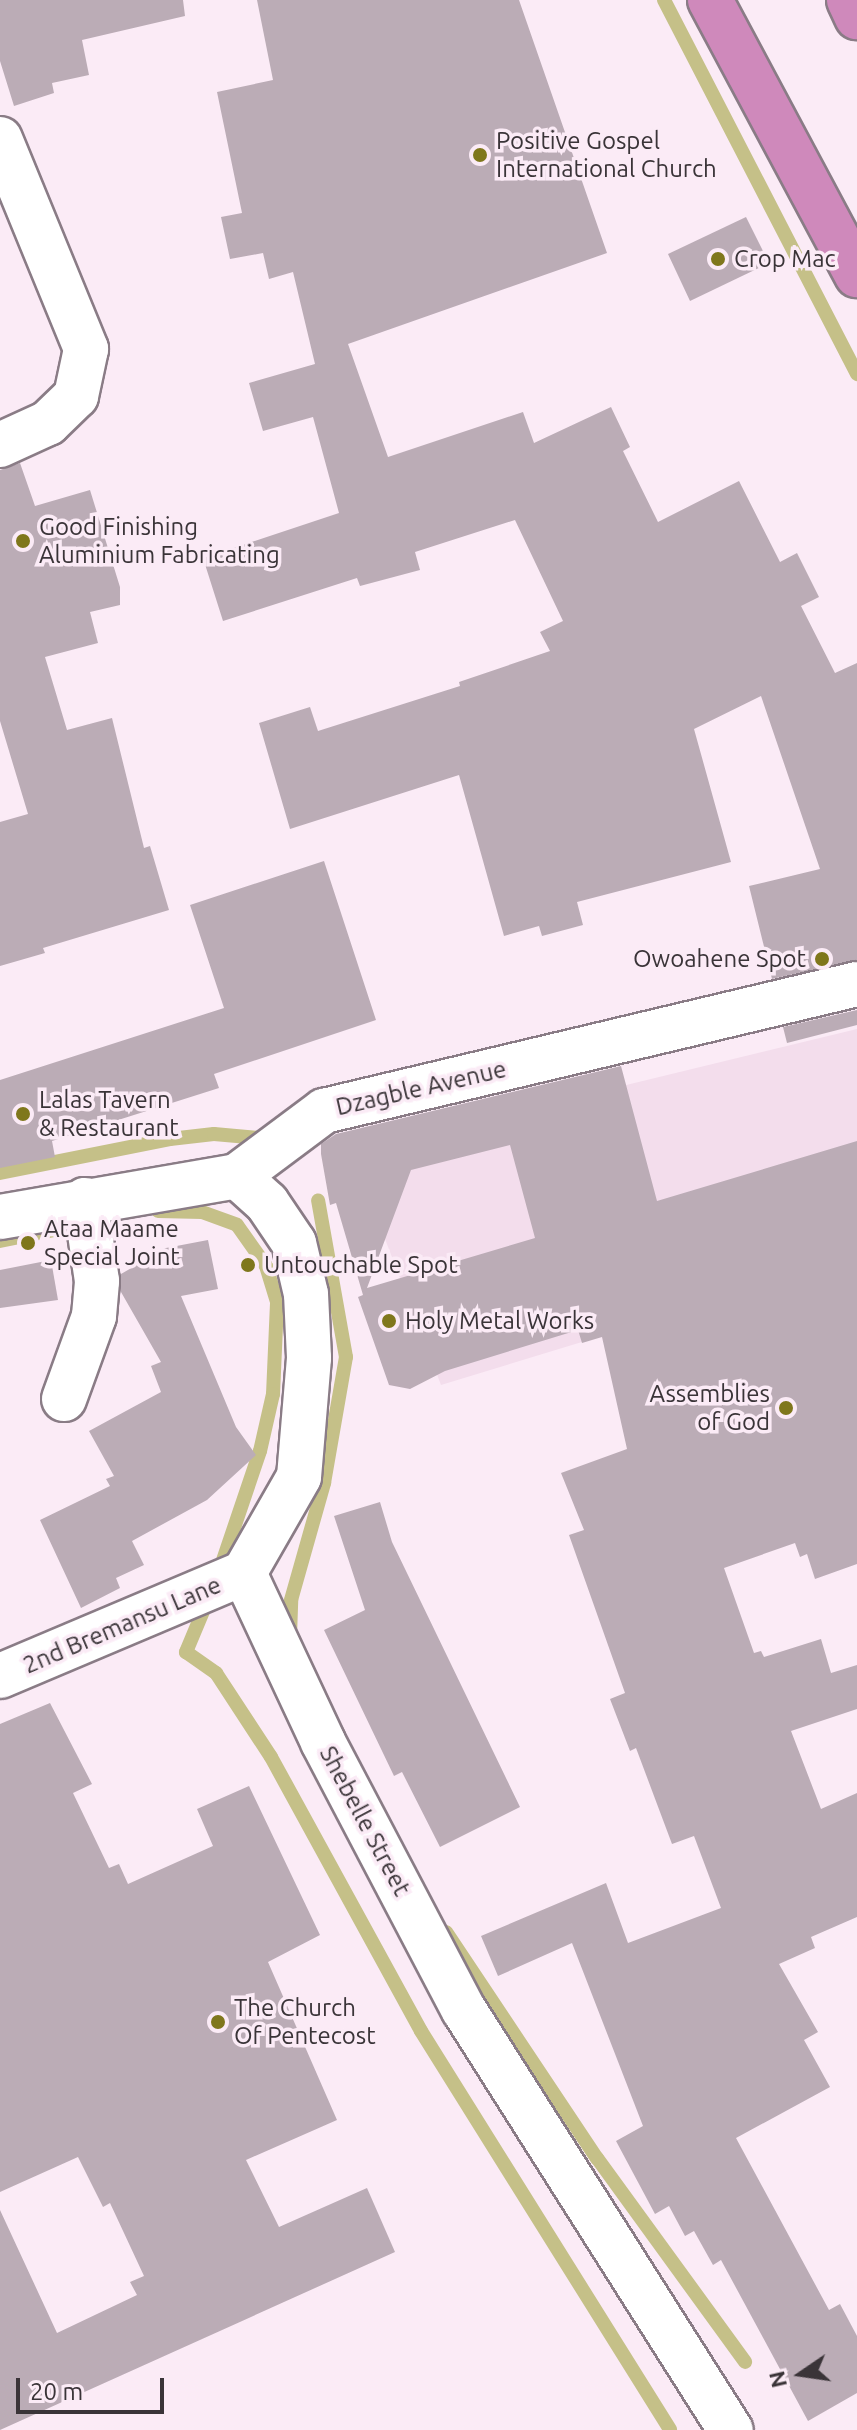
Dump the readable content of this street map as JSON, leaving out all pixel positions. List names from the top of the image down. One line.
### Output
{"streets":{"street":["Dzagble Avenue","2nd Bremansu Lane","Shebelle Street"]},"crossings":[["2nd Bremansu Lane","Shebelle Street"]],"places":["Positive Gospel International Church","Crop Mac","Good Finishing Aluminium Fabricating","Owoahene Spot","Lalas Tavern & Restaurant","Ataa Maame Special Joint","Untouchable Spot","Holy Metal Works","Assemblies of God","The Church Of Pentecost"],"scale_bar":"20 m","north":"left"}
